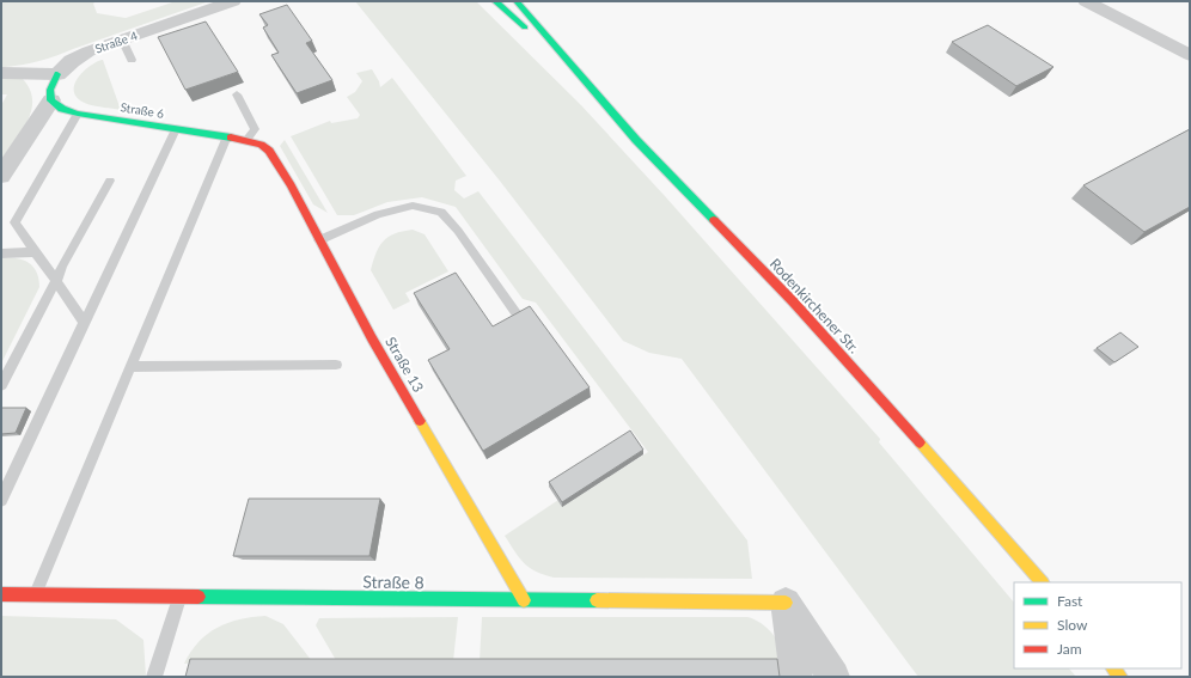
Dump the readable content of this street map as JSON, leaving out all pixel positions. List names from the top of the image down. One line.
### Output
{"streets":{"street":["Straße 4","Straße 6","Rodenkirchener Str.","Straße 13","Straße 8"]},"crossings":[["Straße 6","Straße 13"],["Straße 13","Straße 8"]],"legend":["Fast","Slow","Jam"]}
